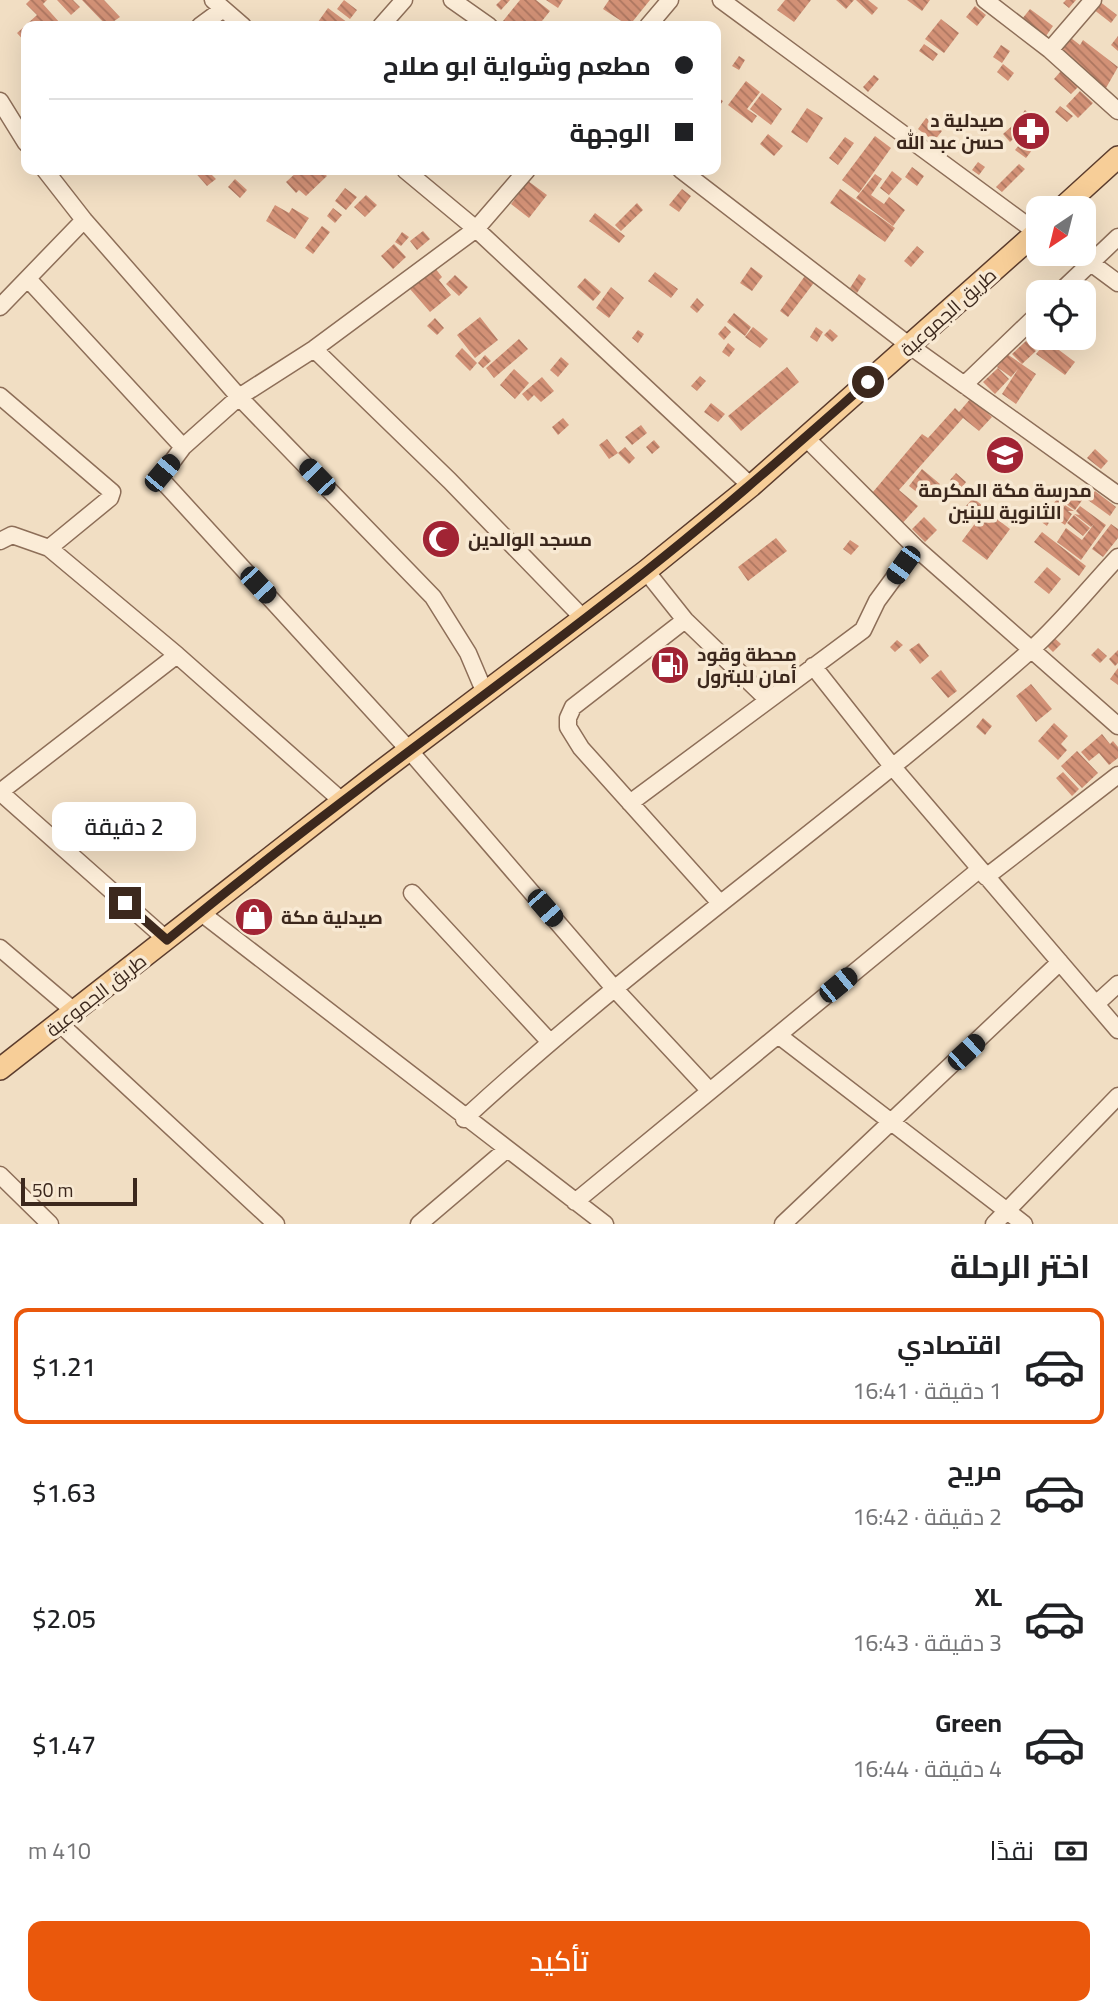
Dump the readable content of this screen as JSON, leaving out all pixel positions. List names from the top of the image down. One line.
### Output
{"streets":{"main road":["طريق الجموعية"]},"places":{"pharmacy":["صيدلية د حسن عبد الله"],"school or university":["مدرسة مكة المكرمة الثانوية للبنين"],"mosque":["مسجد الوالدين"],"fuel station":["محطة وقود أمان للبترول"],"shop":["صيدلية مكة"]},"scale_bar":"50 m","north":"bottom left","page":{"banner":["مطعم وشواية ابو صلاح","الوجهة"],"bubble":"2 دقيقة","scale":"50 m","heading":"اختر الرحلة","list":[{"name":"اقتصادي","note":"1 دقيقة · 16:41","value":"$1.21"},{"name":"مريح","note":"2 دقيقة · 16:42","value":"$1.63"},{"name":"XL","note":"3 دقيقة · 16:43","value":"$2.05"},{"name":"Green","note":"4 دقيقة · 16:44","value":"$1.47"}],"pay":["نقدًا","410 m"],"buttons":"تأكيد"}}
